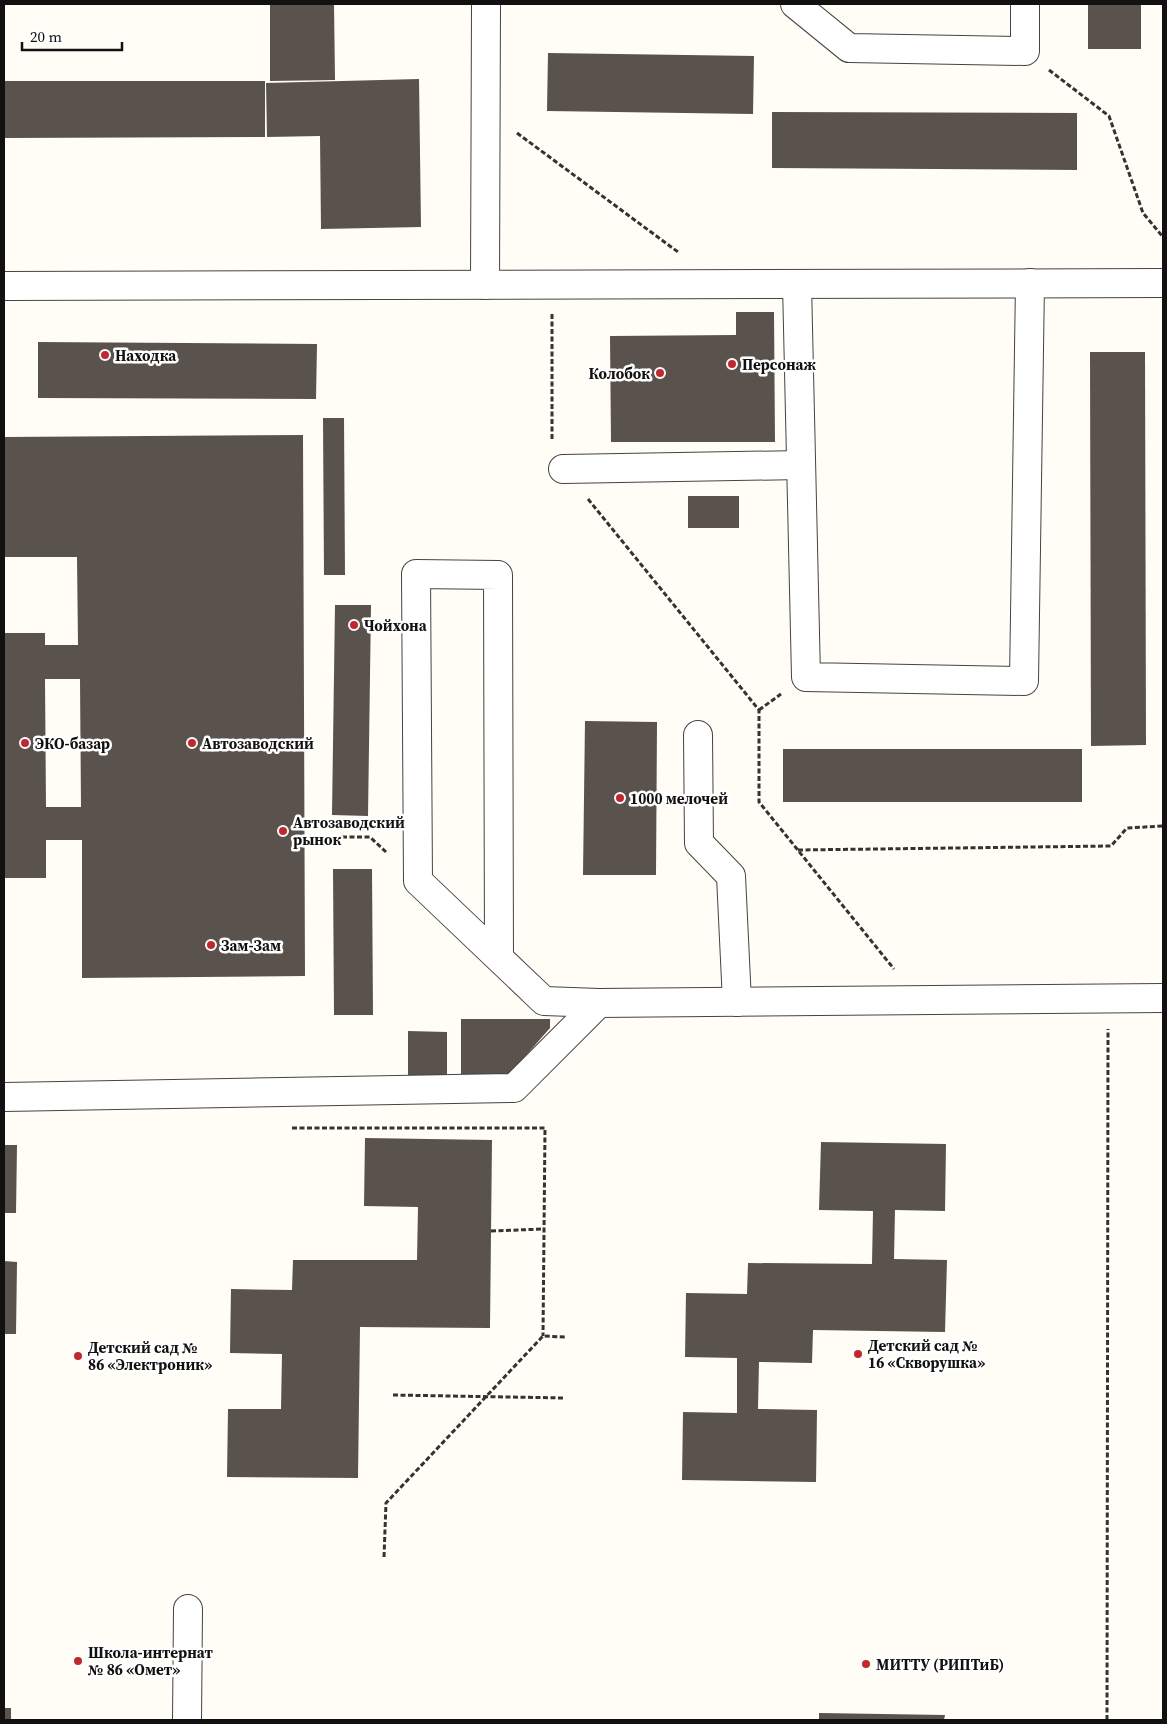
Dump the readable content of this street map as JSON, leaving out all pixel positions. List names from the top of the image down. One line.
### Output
{"places":["Находка","Персонаж","Колобок","Чойхона","ЭКО-базар","Автозаводский","1000 мелочей","Автозаводский рынок","Зам-Зам","Детский сад № 16 «Скворушка»","Детский сад № 86 «Электроник»","Школа-интернат № 86 «Омет»","МИТТУ (РИПТиБ)"],"scale_bar":"20 m"}
